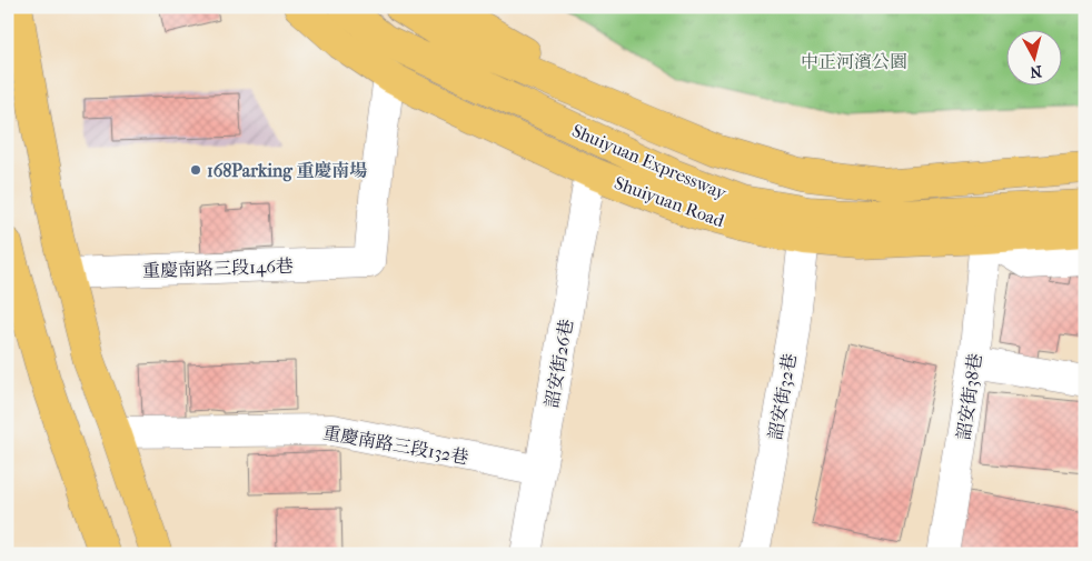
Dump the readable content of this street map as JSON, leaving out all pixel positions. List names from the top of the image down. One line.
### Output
{"streets":{"main road":["Shuiyuan Expressway","Shuiyuan Road"],"street":["重慶南路三段146巷","詔安街26巷","詔安街32巷","詔安街38巷","重慶南路三段132巷"]},"crossings":[["Shuiyuan Road","重慶南路三段146巷"],["Shuiyuan Road","詔安街26巷"],["Shuiyuan Road","詔安街32巷"],["Shuiyuan Road","詔安街38巷"],["詔安街26巷","重慶南路三段132巷"]],"parks":["中正河濱公園"],"places":["168Parking 重慶南場"],"north":"bottom"}
